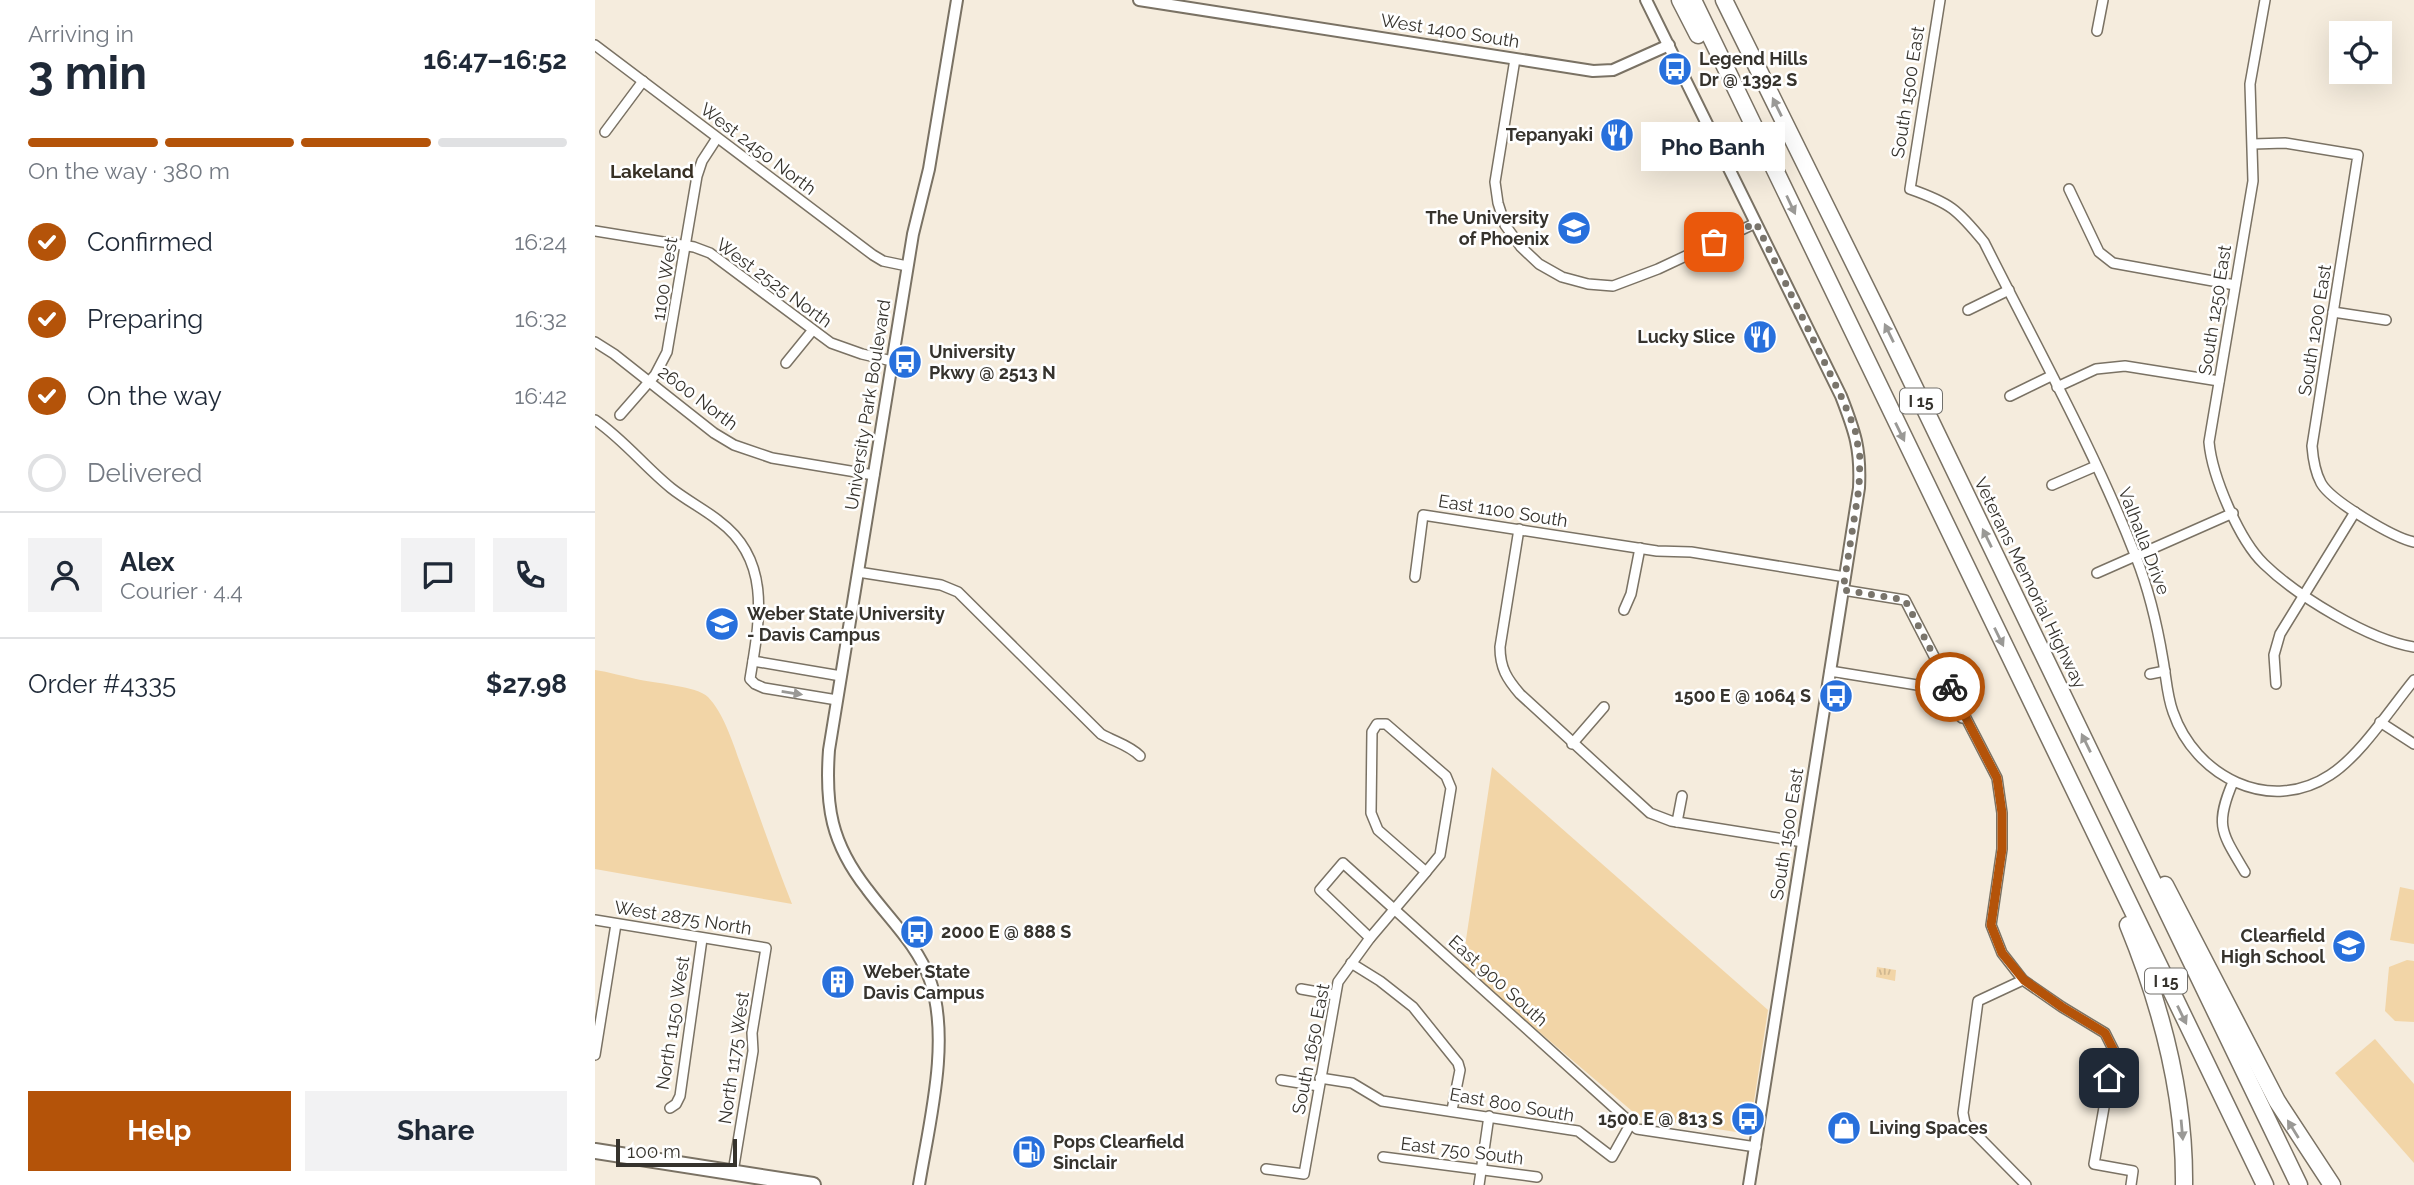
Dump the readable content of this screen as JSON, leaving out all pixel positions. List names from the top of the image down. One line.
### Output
{"streets":{"highway":["I 15","Veterans Memorial Highway"],"street":["West 1400 South","South 1500 East","West 2450 North","1100 West","West 2525 North","South 1250 East","South 1200 East","2600 North","University Park Boulevard","East 1100 South","Valhalla Drive","West 2875 North","East 900 South","North 1150 West","South 1650 East","North 1175 West","East 800 South","East 750 South"]},"crossings":[["West 1400 South","South 1500 East"],["South 1500 East","East 1100 South"],["South 1500 East","Valhalla Drive"],["West 2450 North","1100 West"],["West 2450 North","University Park Boulevard"],["1100 West","West 2525 North"],["1100 West","2600 North"],["West 2525 North","University Park Boulevard"],["South 1250 East","South 1200 East"],["2600 North","University Park Boulevard"],["West 2875 North","North 1150 West"],["West 2875 North","North 1175 West"],["East 900 South","South 1650 East"],["East 900 South","East 800 South"],["South 1650 East","East 800 South"]],"districts":["Lakeland"],"places":{"bus stop":["Legend Hills Dr @ 1392 S","University Pkwy @ 2513 N","1500 E @ 1064 S","2000 E @ 888 S","1500 E @ 813 S"],"restaurant":["Tepanyaki","Lucky Slice"],"school or university":["The University of Phoenix","Weber State University - Davis Campus","Clearfield High School"],"other":["Pho Banh"],"building":["Weber State Davis Campus"],"shop":["Living Spaces"],"fuel station":["Pops Clearfield Sinclair"]},"scale_bar":"100 m","page":{"heading":["3 min","Arriving in","16:47–16:52"],"panel":["Alex","Courier · 4.4","Order #4335","$27.98"],"bar":"On the way · 380 m","bubble":"Pho Banh","list":[["Confirmed","16:24"],["Preparing","16:32"],["On the way","16:42"],"Delivered"],"buttons":["Help","Share"],"scale":"100 m"}}
